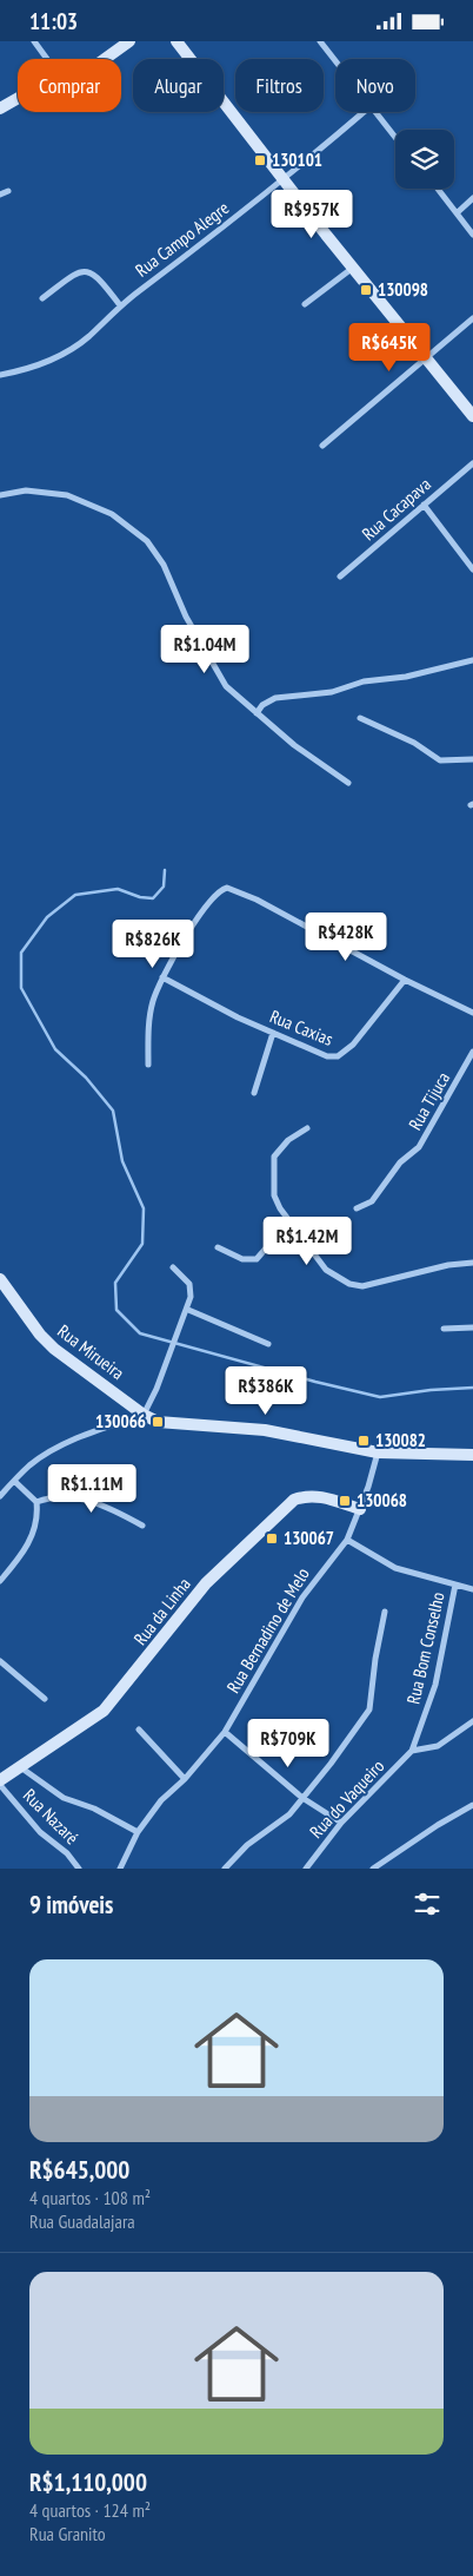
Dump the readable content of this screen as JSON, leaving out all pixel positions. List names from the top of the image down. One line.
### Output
{"streets":{"street":["Rua Campo Alegre","Rua Cacapava","Rua Caxias","Rua Tijuca","Rua Mirueira","Rua da Linha","Rua Bernadino de Melo","Rua Bom Conselho","Rua do Vaqueiro","Rua Nazaré"]},"crossings":[["Rua da Linha","Rua Bernadino de Melo"],["Rua Bom Conselho","Rua do Vaqueiro"]],"places":{"transit":["130101","130098","130066","130082","130068","130067"]},"page":{"status":"11:03","chip":["Comprar","Alugar","Filtros","Novo"],"price":["R$957K","R$645K","R$1.04M","R$428K","R$826K","R$1.42M","R$386K","R$1.11M","R$709K"],"heading":"9 imóveis","list":[{"name":"R$645,000","note":"4 quartos · 108 m² · Rua Guadalajara"},{"name":"R$1,110,000","note":"4 quartos · 124 m² · Rua Granito"}]}}
